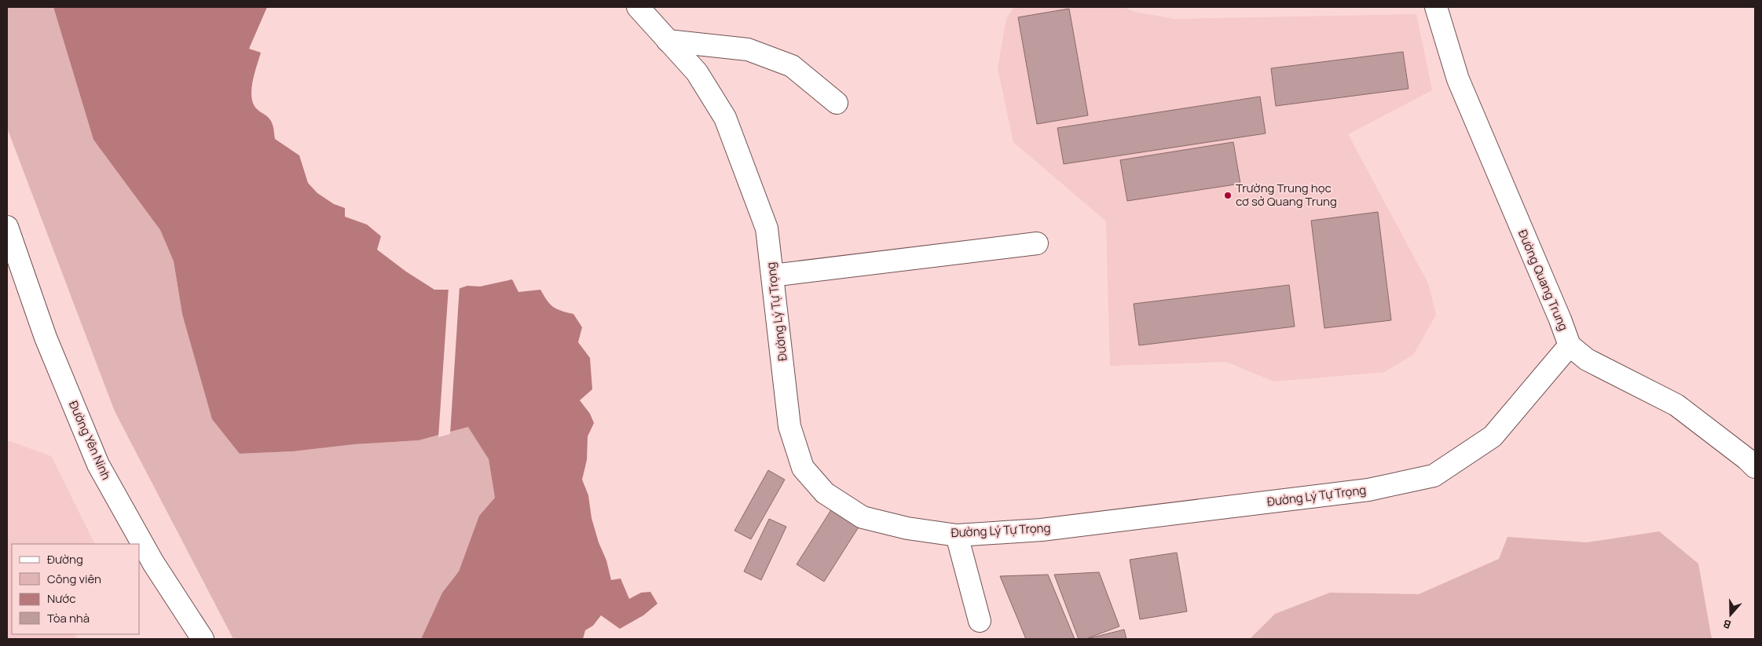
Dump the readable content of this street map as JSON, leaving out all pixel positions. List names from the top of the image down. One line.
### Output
{"streets":{"street":["Đường Quang Trung","Đường Lý Tự Trọng","Đường Yên Ninh"]},"crossings":[["Đường Quang Trung","Đường Lý Tự Trọng"]],"places":["Trường Trung học cơ sở Quang Trung"],"legend":["Đường","Công viên","Nước","Tòa nhà"],"north":"bottom"}
